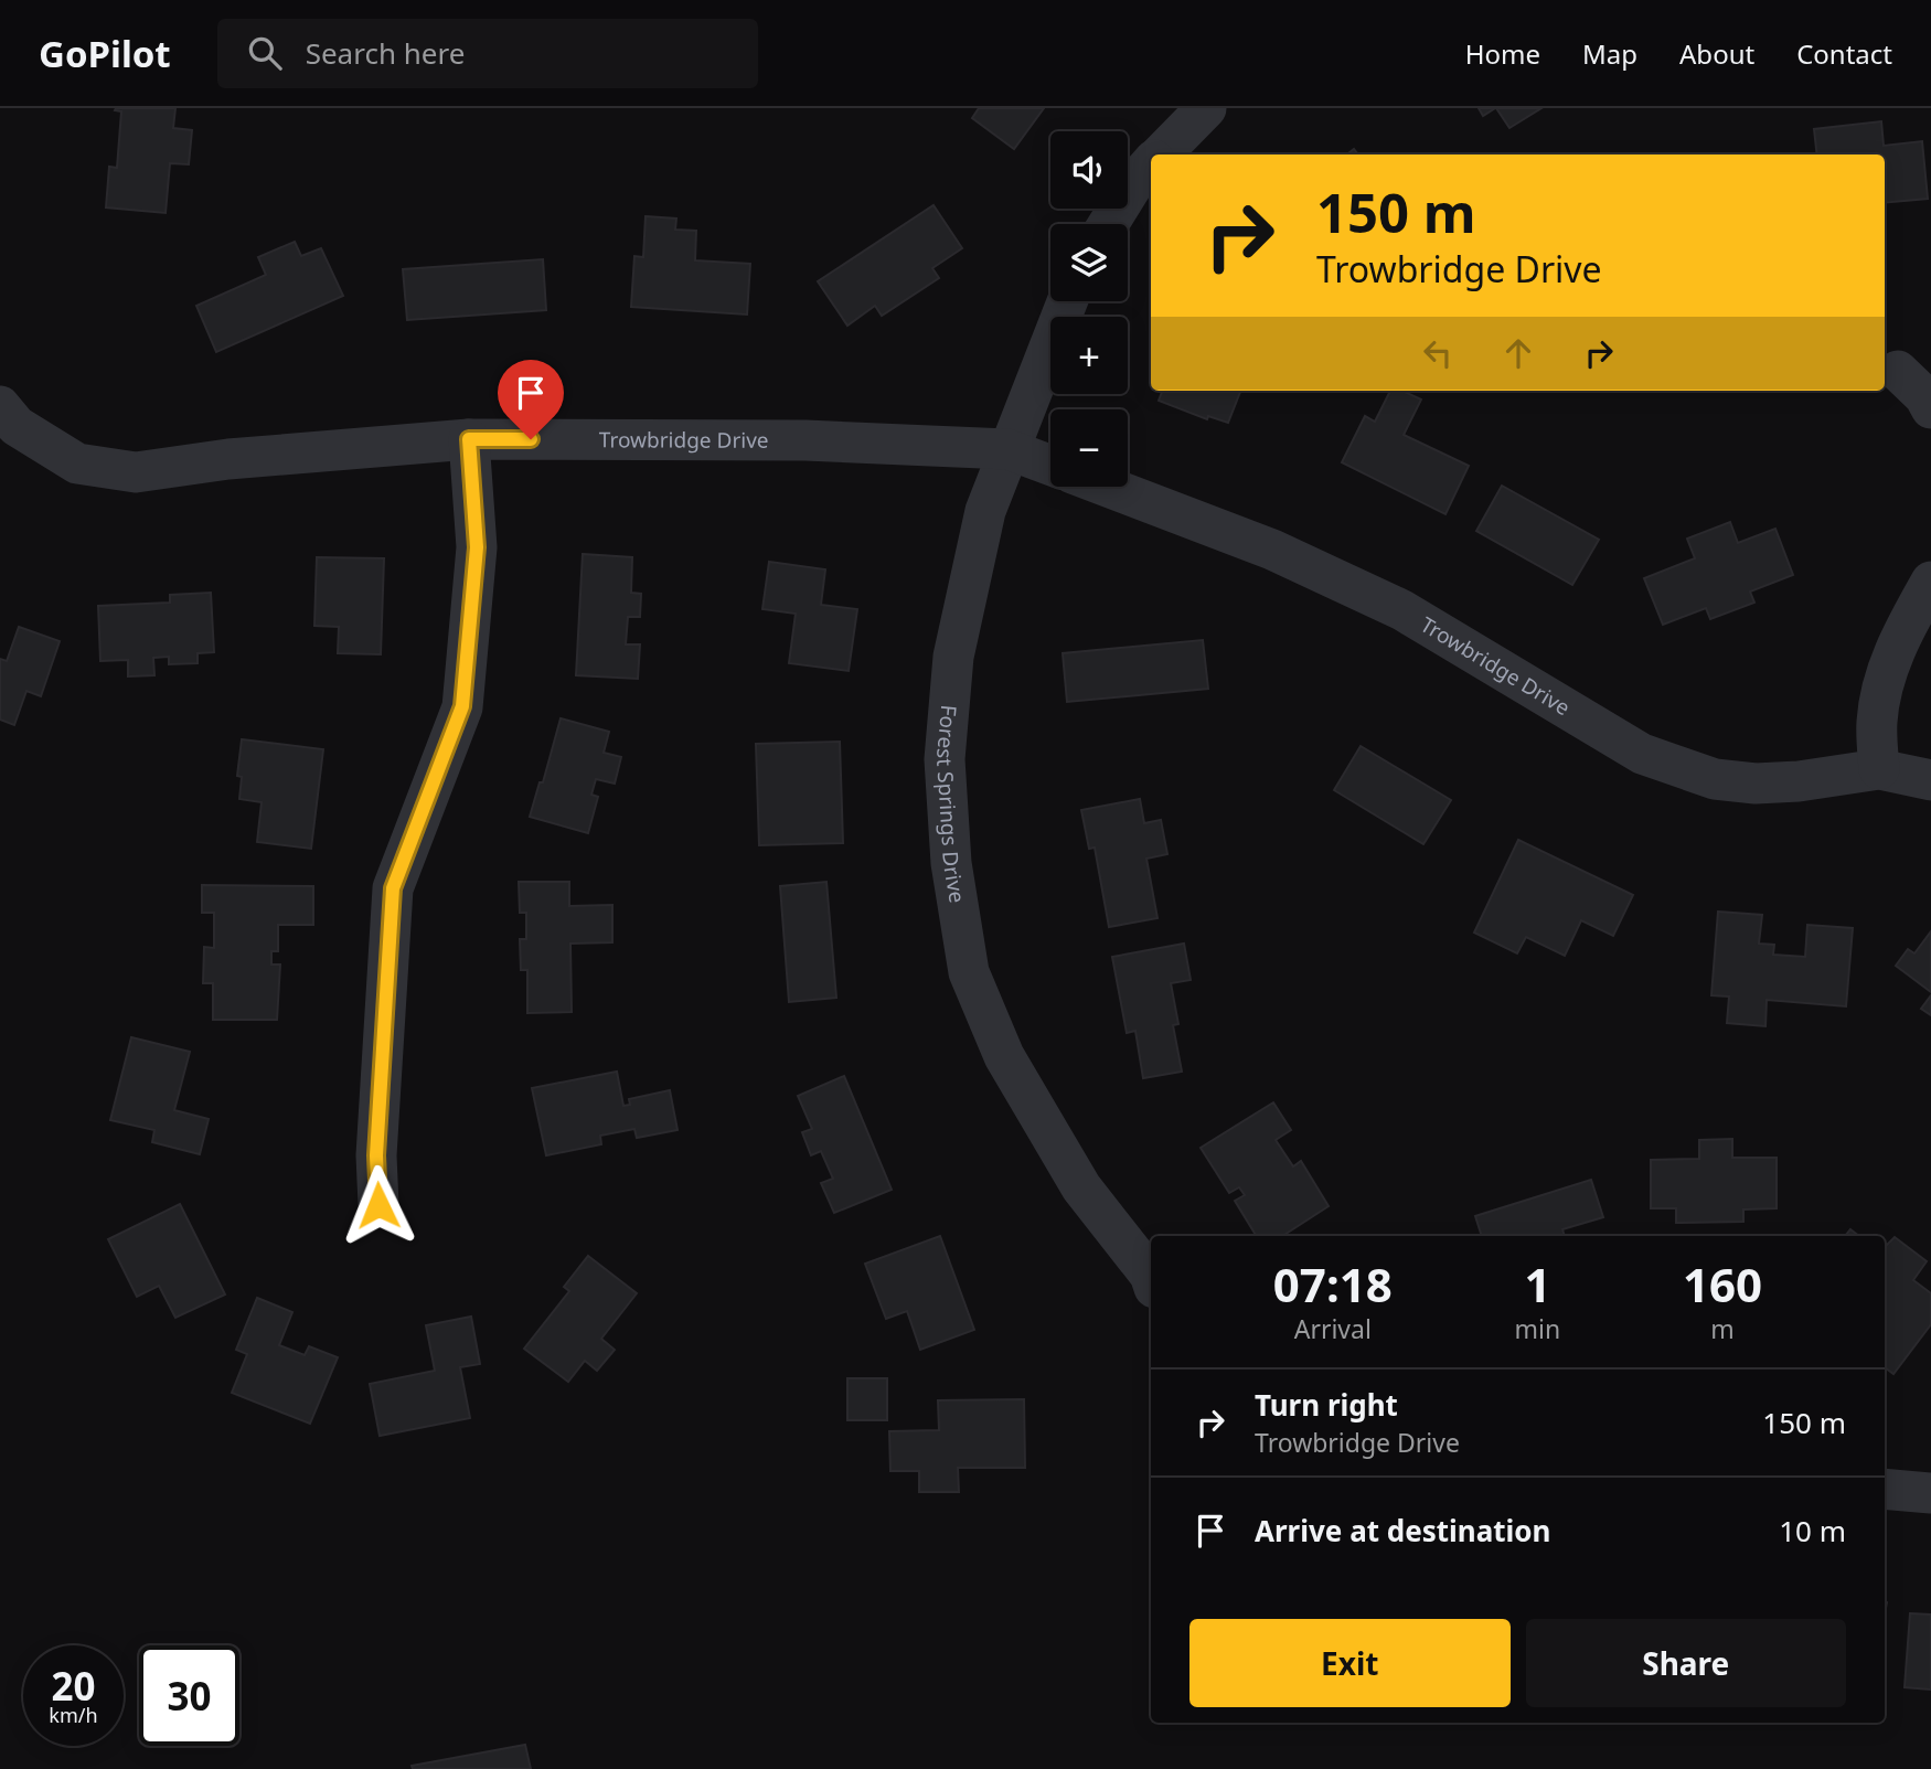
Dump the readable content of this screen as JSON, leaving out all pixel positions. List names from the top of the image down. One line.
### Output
{"streets":{"street":["Trowbridge Drive","Forest Springs Drive"]},"crossings":[["Trowbridge Drive","Forest Springs Drive"]],"page":{"header":"GoPilot","search":"Search here","nav":["Home","Map","About","Contact"],"map_buttons":["+","−"],"turn":["150 m","Trowbridge Drive"],"eta":["07:18","Arrival","1","min","160","m"],"list":[{"name":"Turn right","note":"Trowbridge Drive","value":"150 m"},{"name":"Arrive at destination","value":"10 m"}],"buttons":["Exit","Share"],"speed":"20 km/h","limit":"30"}}
